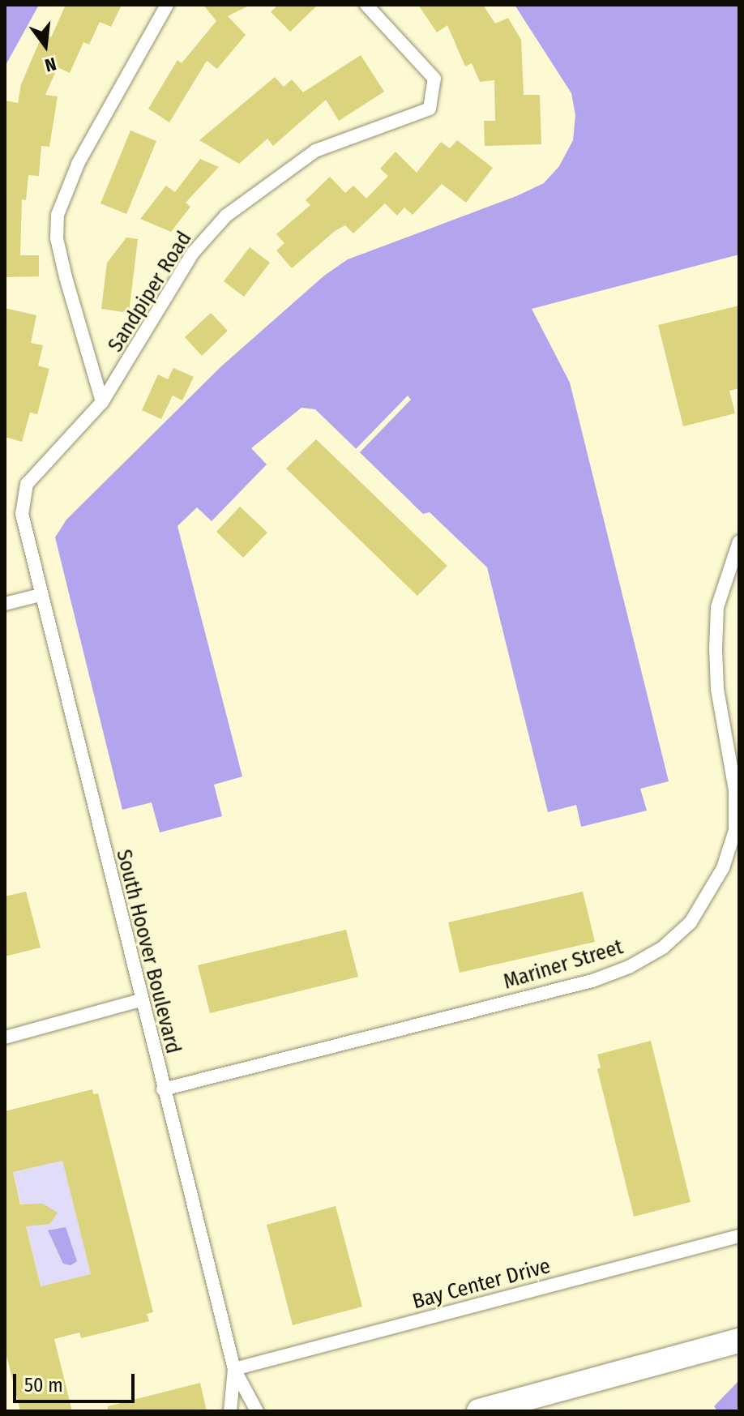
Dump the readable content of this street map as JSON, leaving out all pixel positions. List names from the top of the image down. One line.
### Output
{"streets":{"street":["Sandpiper Road","South Hoover Boulevard","Mariner Street","Bay Center Drive"]},"crossings":[["Sandpiper Road","South Hoover Boulevard"],["South Hoover Boulevard","Mariner Street"],["South Hoover Boulevard","Bay Center Drive"]],"scale_bar":"50 m","north":"bottom"}
